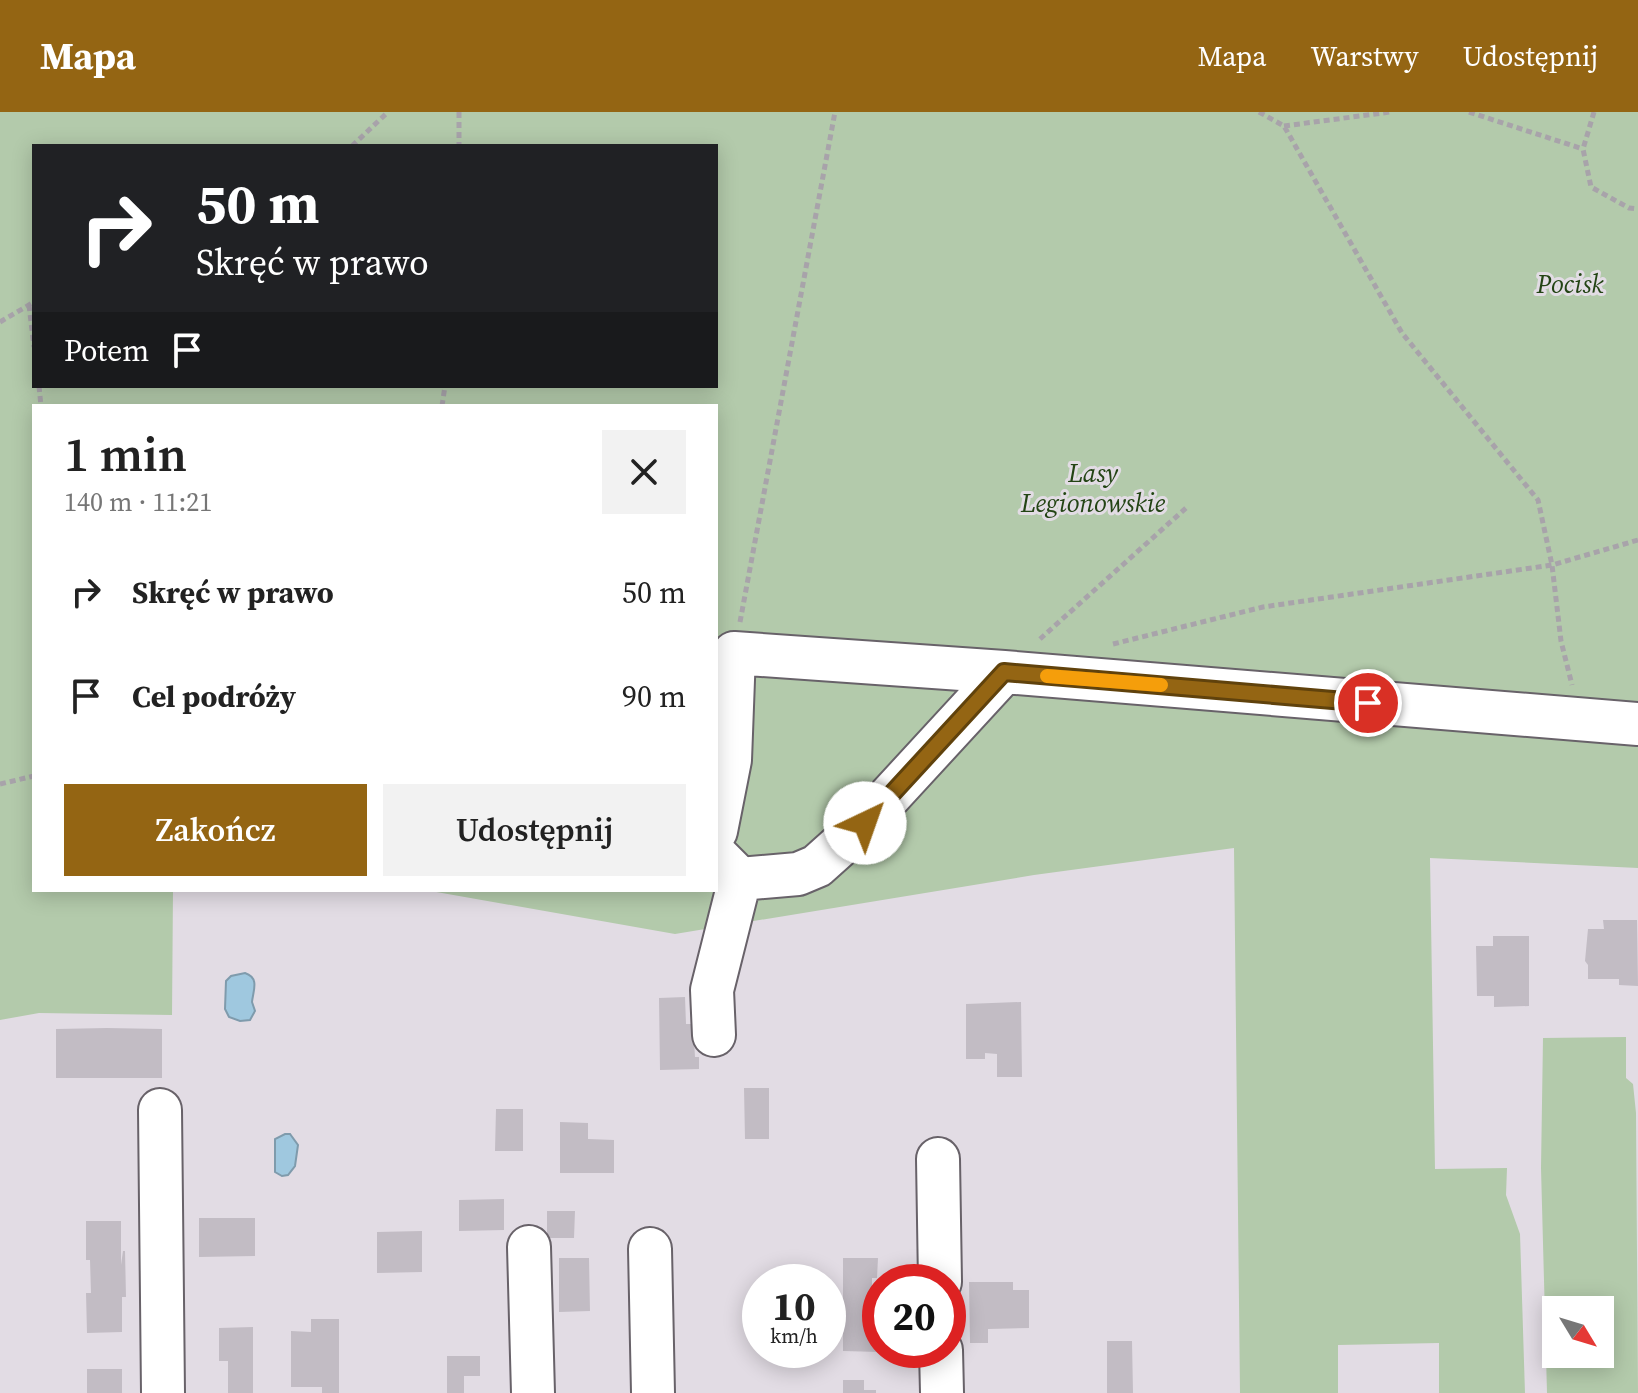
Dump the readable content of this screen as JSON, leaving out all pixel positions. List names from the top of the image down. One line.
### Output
{"parks":["Pocisk","Lasy Legionowskie"],"north":"bottom right","page":{"header":"Mapa","nav":["Mapa","Warstwy","Udostępnij"],"turn":["50 m","Skręć w prawo"],"then":"Potem","heading":["1 min","140 m · 11:21"],"list":[{"name":"Skręć w prawo","value":"50 m"},{"name":"Cel podróży","value":"90 m"}],"buttons":["Zakończ","Udostępnij"],"speed":"10 km/h","limit":"20"}}
